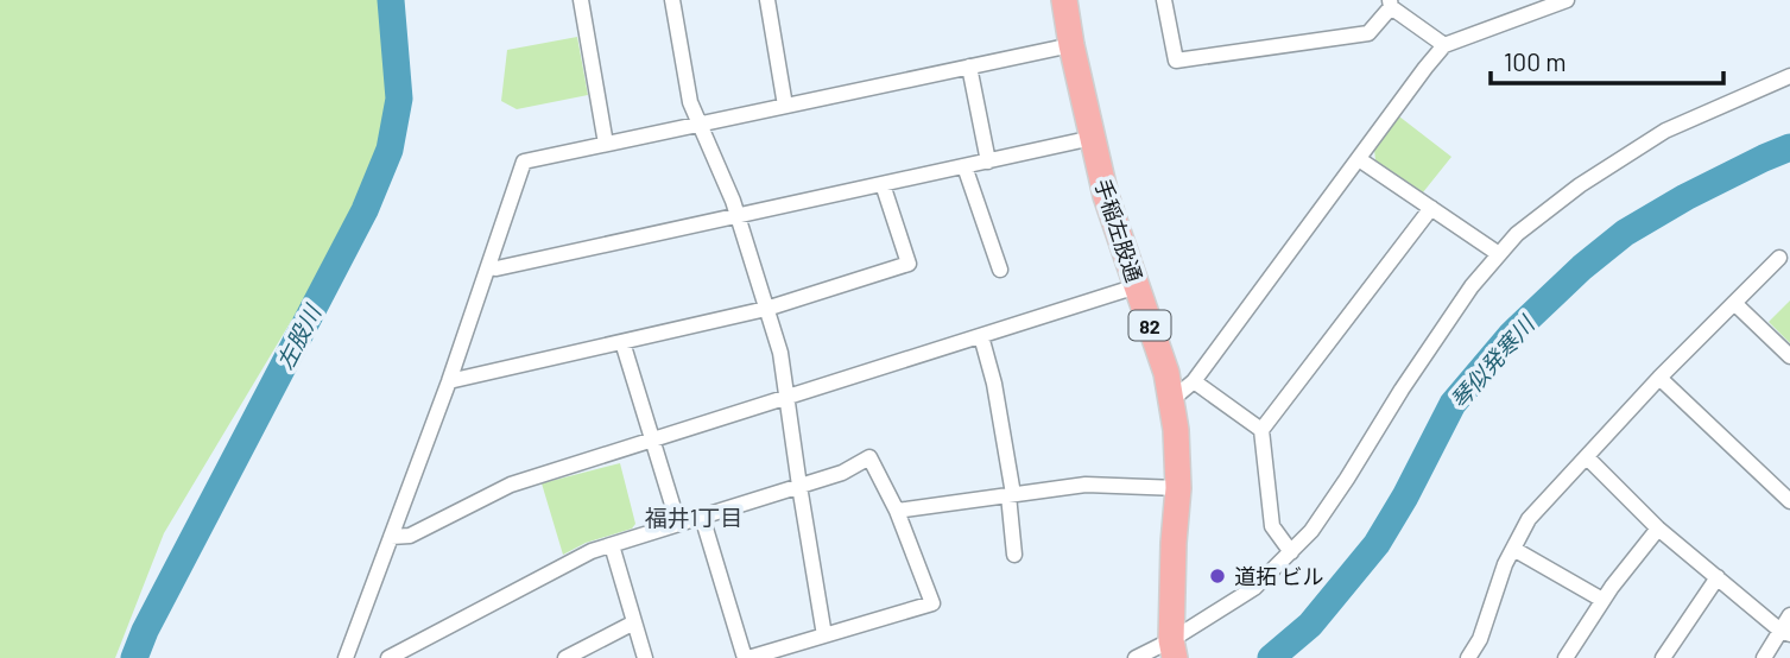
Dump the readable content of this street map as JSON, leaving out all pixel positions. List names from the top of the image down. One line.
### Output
{"streets":{"main road":["手稲左股通","82"]},"districts":["福井1丁目"],"water":["左股川","琴似発寒川"],"places":["道拓 ビル"],"scale_bar":"100 m"}
